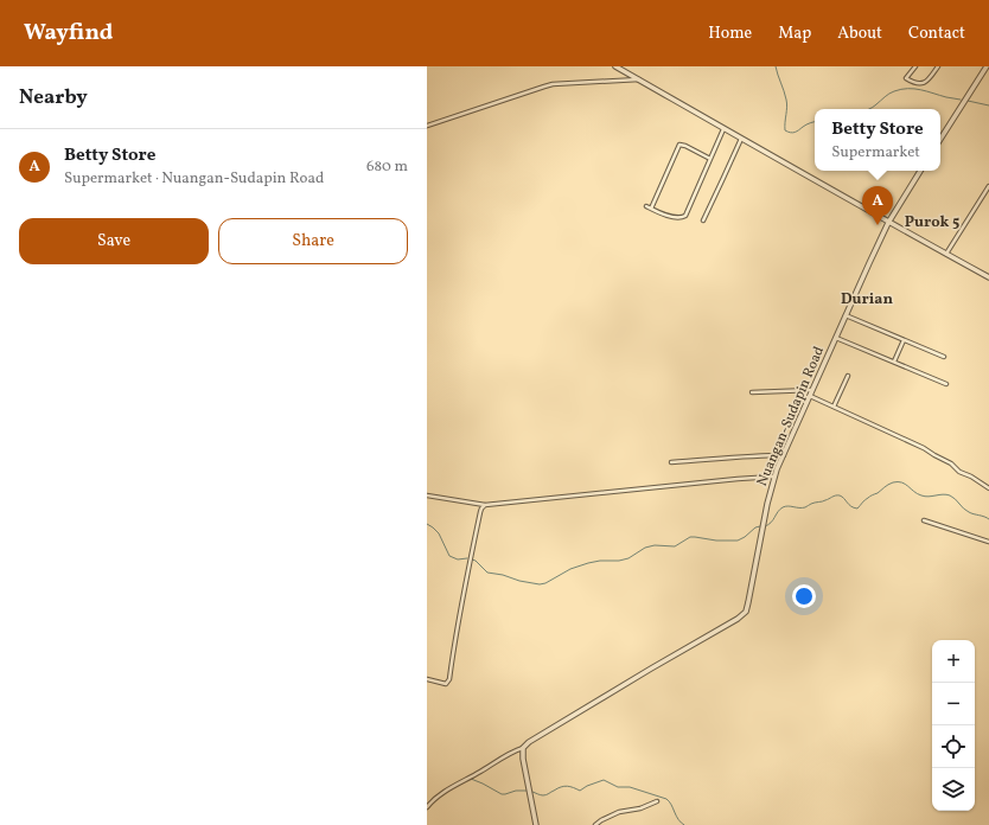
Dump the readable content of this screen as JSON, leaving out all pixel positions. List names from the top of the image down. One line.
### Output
{"streets":{"street":["Nuangan-Sudapin Road"]},"districts":["Purok 5","Durian"],"page":{"header":"Wayfind","nav":["Home","Map","About","Contact"],"heading":"Nearby","popup":["Betty Store","Supermarket"],"list":[{"mark":"A","name":"Betty Store","note":"Supermarket · Nuangan-Sudapin Road","value":"680 m"}],"pins":"A","buttons":["Save","Share"],"map_buttons":["+","−"]}}
